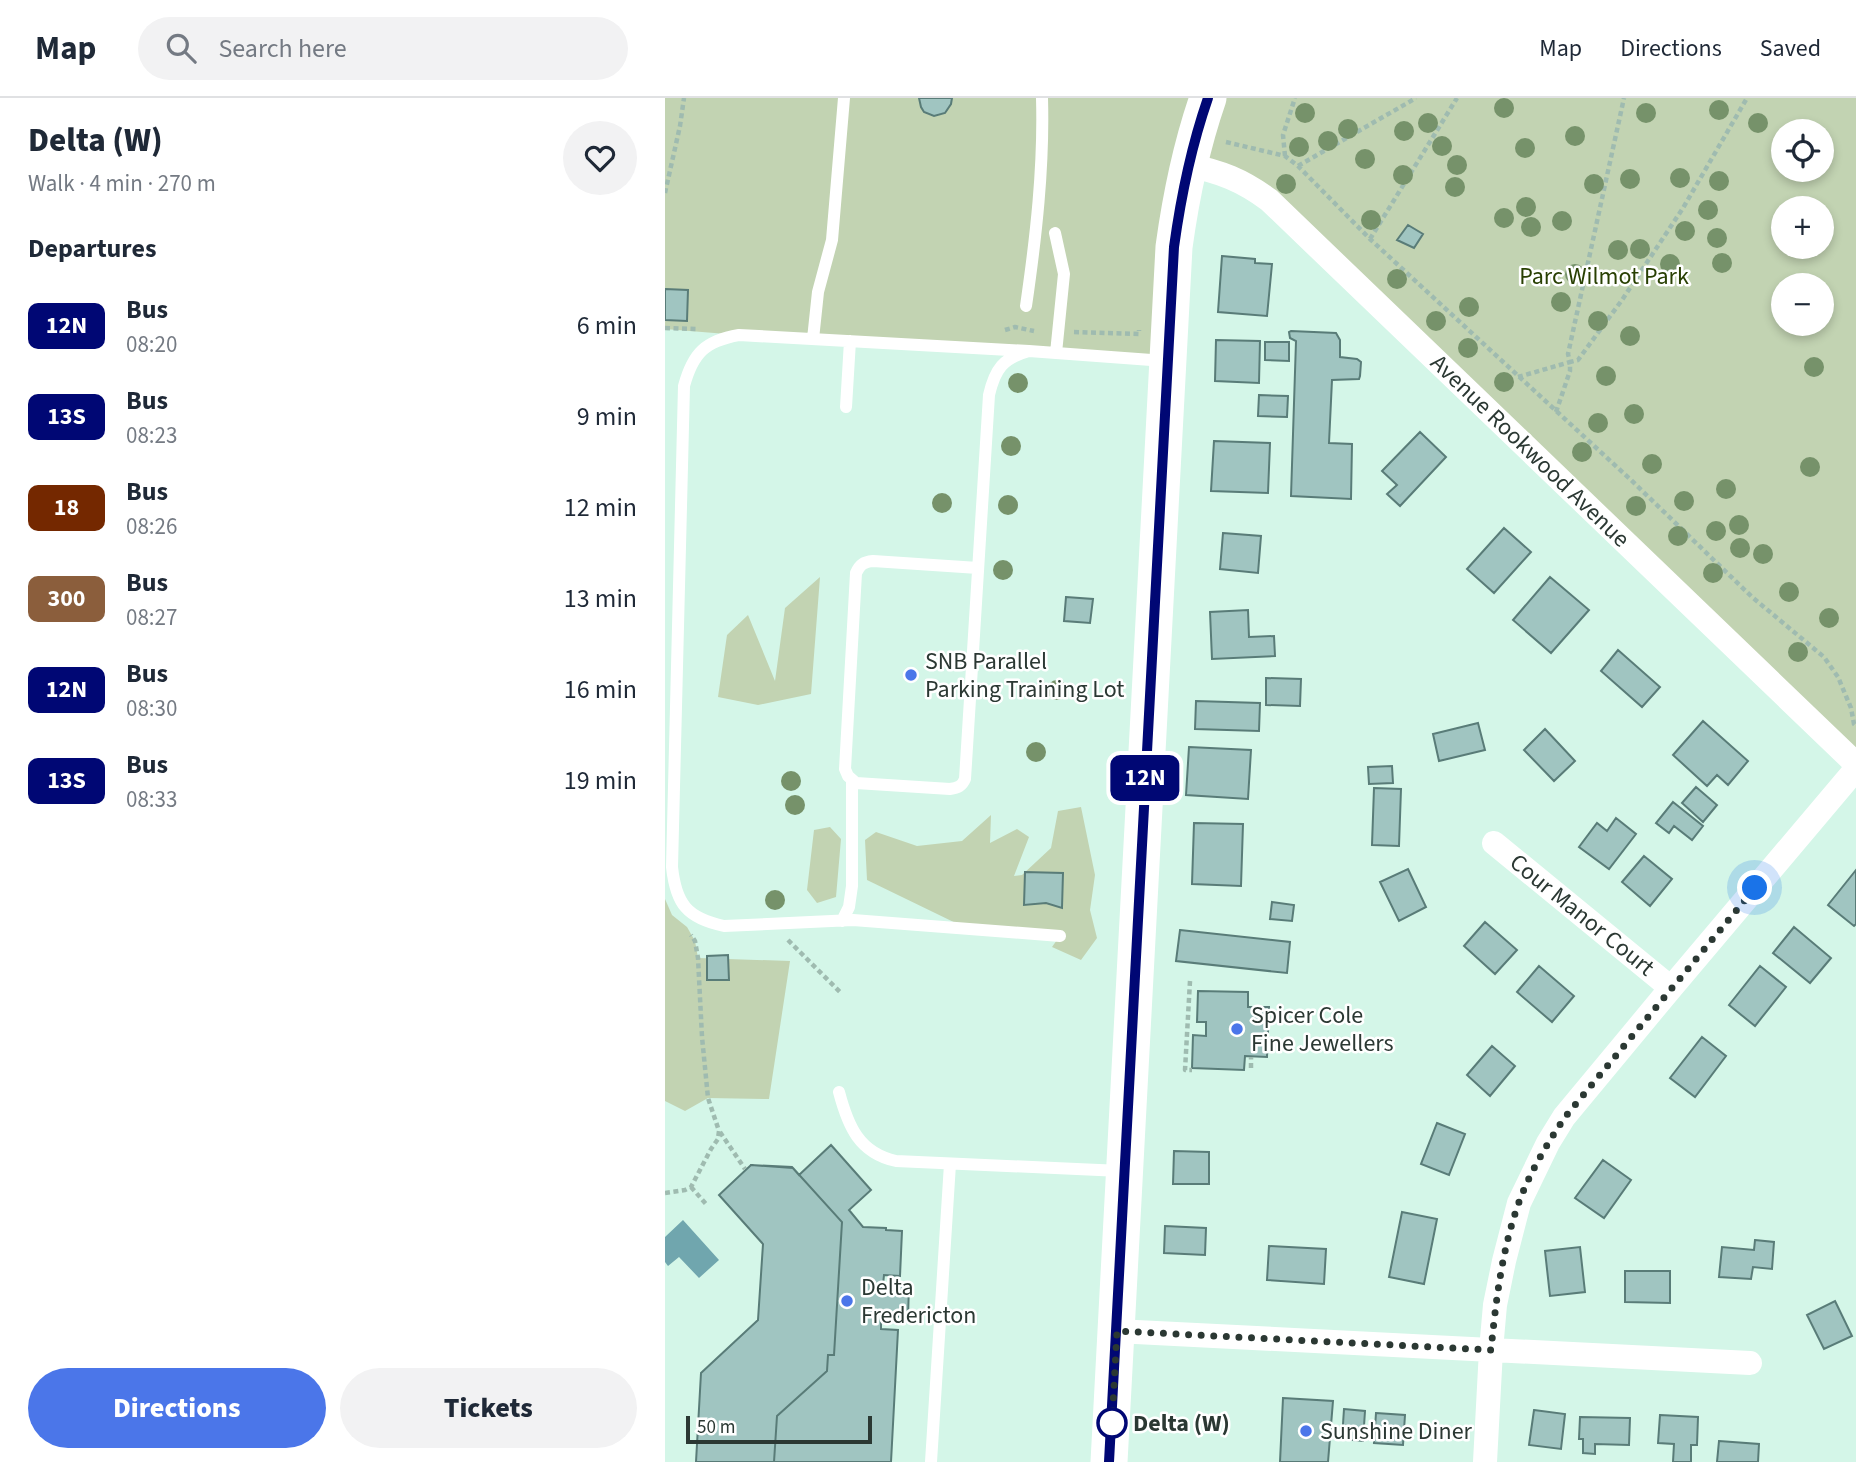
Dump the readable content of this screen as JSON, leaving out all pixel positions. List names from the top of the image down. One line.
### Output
{"streets":{"street":["Avenue Rookwood Avenue","Cour Manor Court"]},"parks":["Parc Wilmot Park"],"places":["SNB Parallel Parking Training Lot","Spicer Cole Fine Jewellers","Delta Fredericton","Delta (W)","Sunshine Diner"],"lines":["bus line 12N"],"scale_bar":"50 m","page":{"header":"Map","search":"Search here","nav":["Map","Directions","Saved"],"heading":[["Delta (W)","Walk · 4 min · 270 m"],"Departures"],"on_map":"12N","map_buttons":["+","−"],"list":[{"mark":"12N","name":"Bus","note":"08:20","value":"6 min"},{"mark":"13S","name":"Bus","note":"08:23","value":"9 min"},{"mark":"18","name":"Bus","note":"08:26","value":"12 min"},{"mark":"300","name":"Bus","note":"08:27","value":"13 min"},{"mark":"12N","name":"Bus","note":"08:30","value":"16 min"},{"mark":"13S","name":"Bus","note":"08:33","value":"19 min"}],"buttons":["Directions","Tickets"],"scale":"50 m"}}
